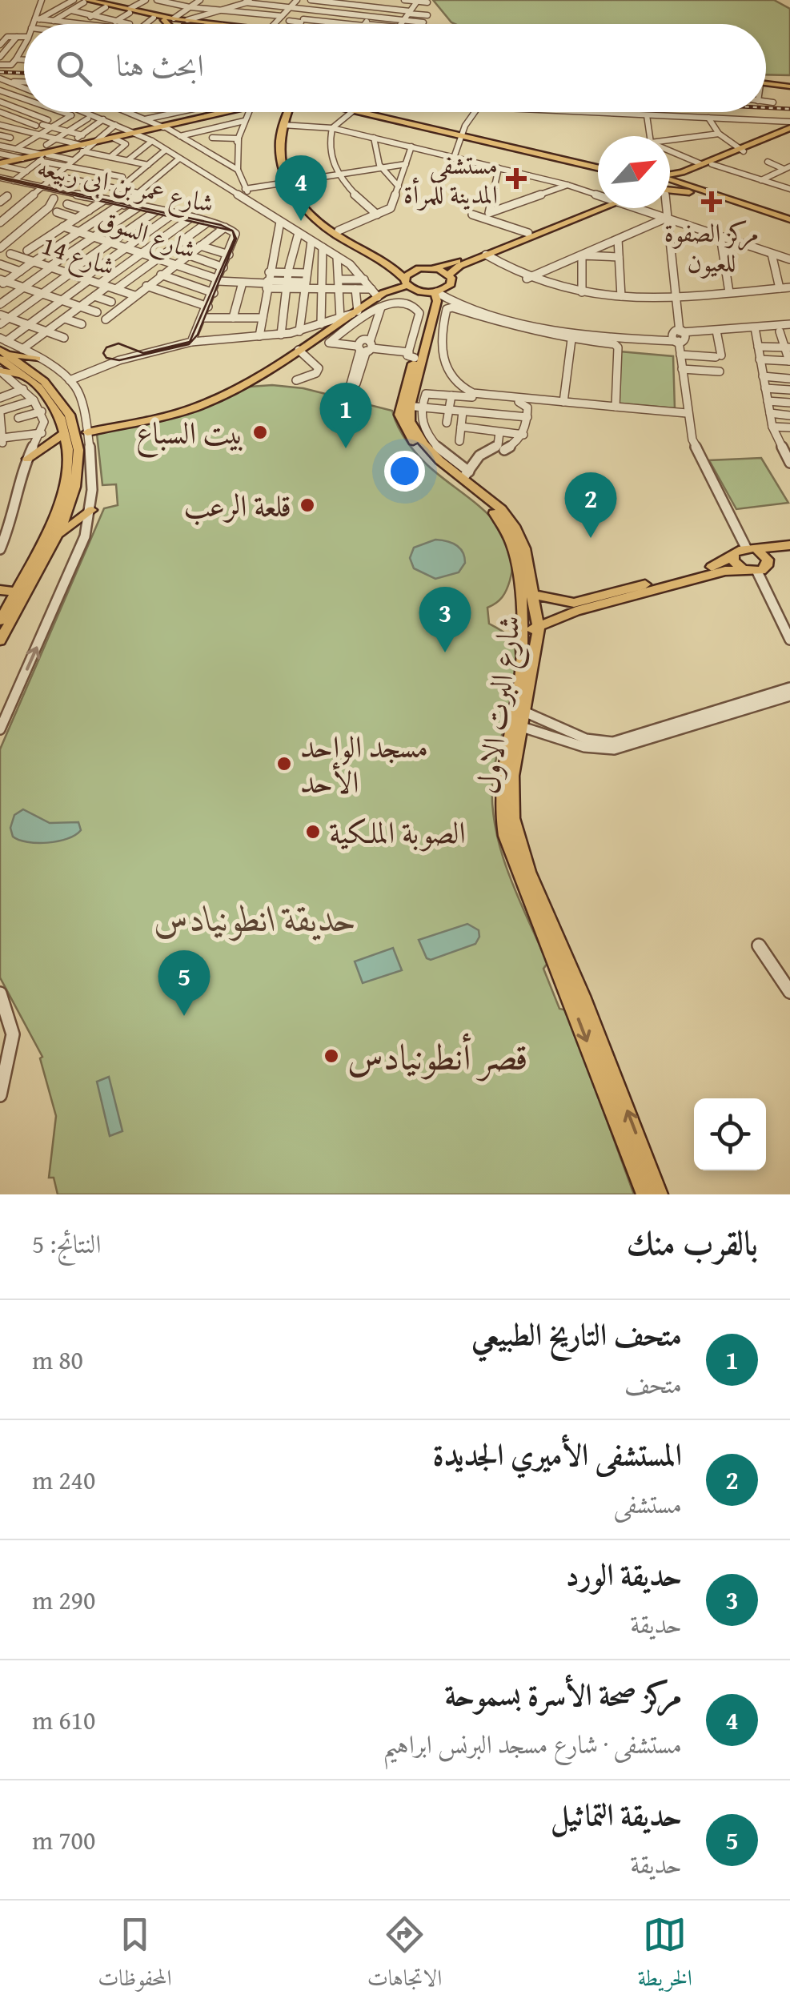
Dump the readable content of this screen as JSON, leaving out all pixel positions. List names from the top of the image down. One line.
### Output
{"streets":{"main road":["شارع البرت الاول"],"street":["شارع عمر بن ابى ربيعه","شارع السوق","شارع 14"]},"crossings":[["شارع عمر بن ابى ربيعه","شارع السوق"]],"parks":["حديقة انطونيادس"],"places":{"health":["مستشفى المدينة للمرأة","مركز الصفوة للعيون"],"other":["بيت السباع","قلعة الرعب","مسجد الواحد الأحد","الصوبة الملكية","قصر أنطونيادس"]},"north":"top right","page":{"search":"ابحث هنا","pins":["4","1","2","3","5"],"heading":["بالقرب منك","النتائج: 5"],"list":[{"mark":"1","name":"متحف التاريخ الطبيعي","note":"متحف","value":"80 m"},{"mark":"2","name":"المستشفى الأميري الجديدة","note":"مستشفى","value":"240 m"},{"mark":"3","name":"حديقة الورد","note":"حديقة","value":"290 m"},{"mark":"4","name":"مركز صحة الأسرة بسموحة","note":"مستشفى · شارع مسجد البرنس ابراهيم","value":"610 m"},{"mark":"5","name":"حديقة التماثيل","note":"حديقة","value":"700 m"}],"nav":["الخريطة","الاتجاهات","المحفوظات"]}}
